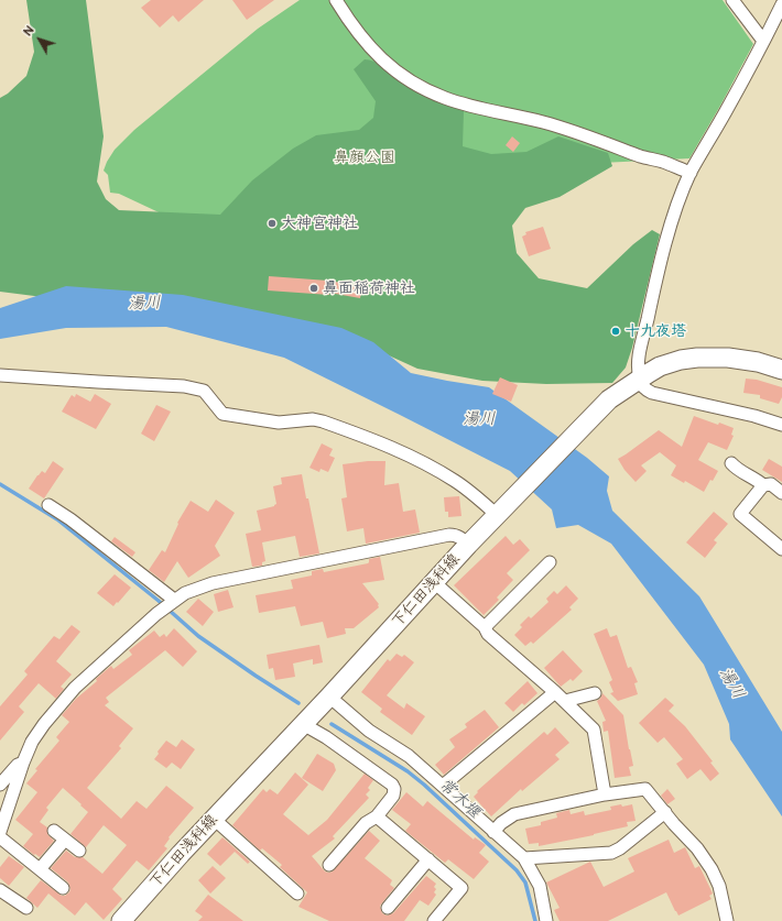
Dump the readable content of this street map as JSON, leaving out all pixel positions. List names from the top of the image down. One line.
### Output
{"streets":{"main road":["下仁田浅科線"]},"water":["湯川","常木堰"],"parks":["鼻顔公園"],"places":["大神宮神社","鼻面稲荷神社","十九夜塔"],"north":"top left"}
